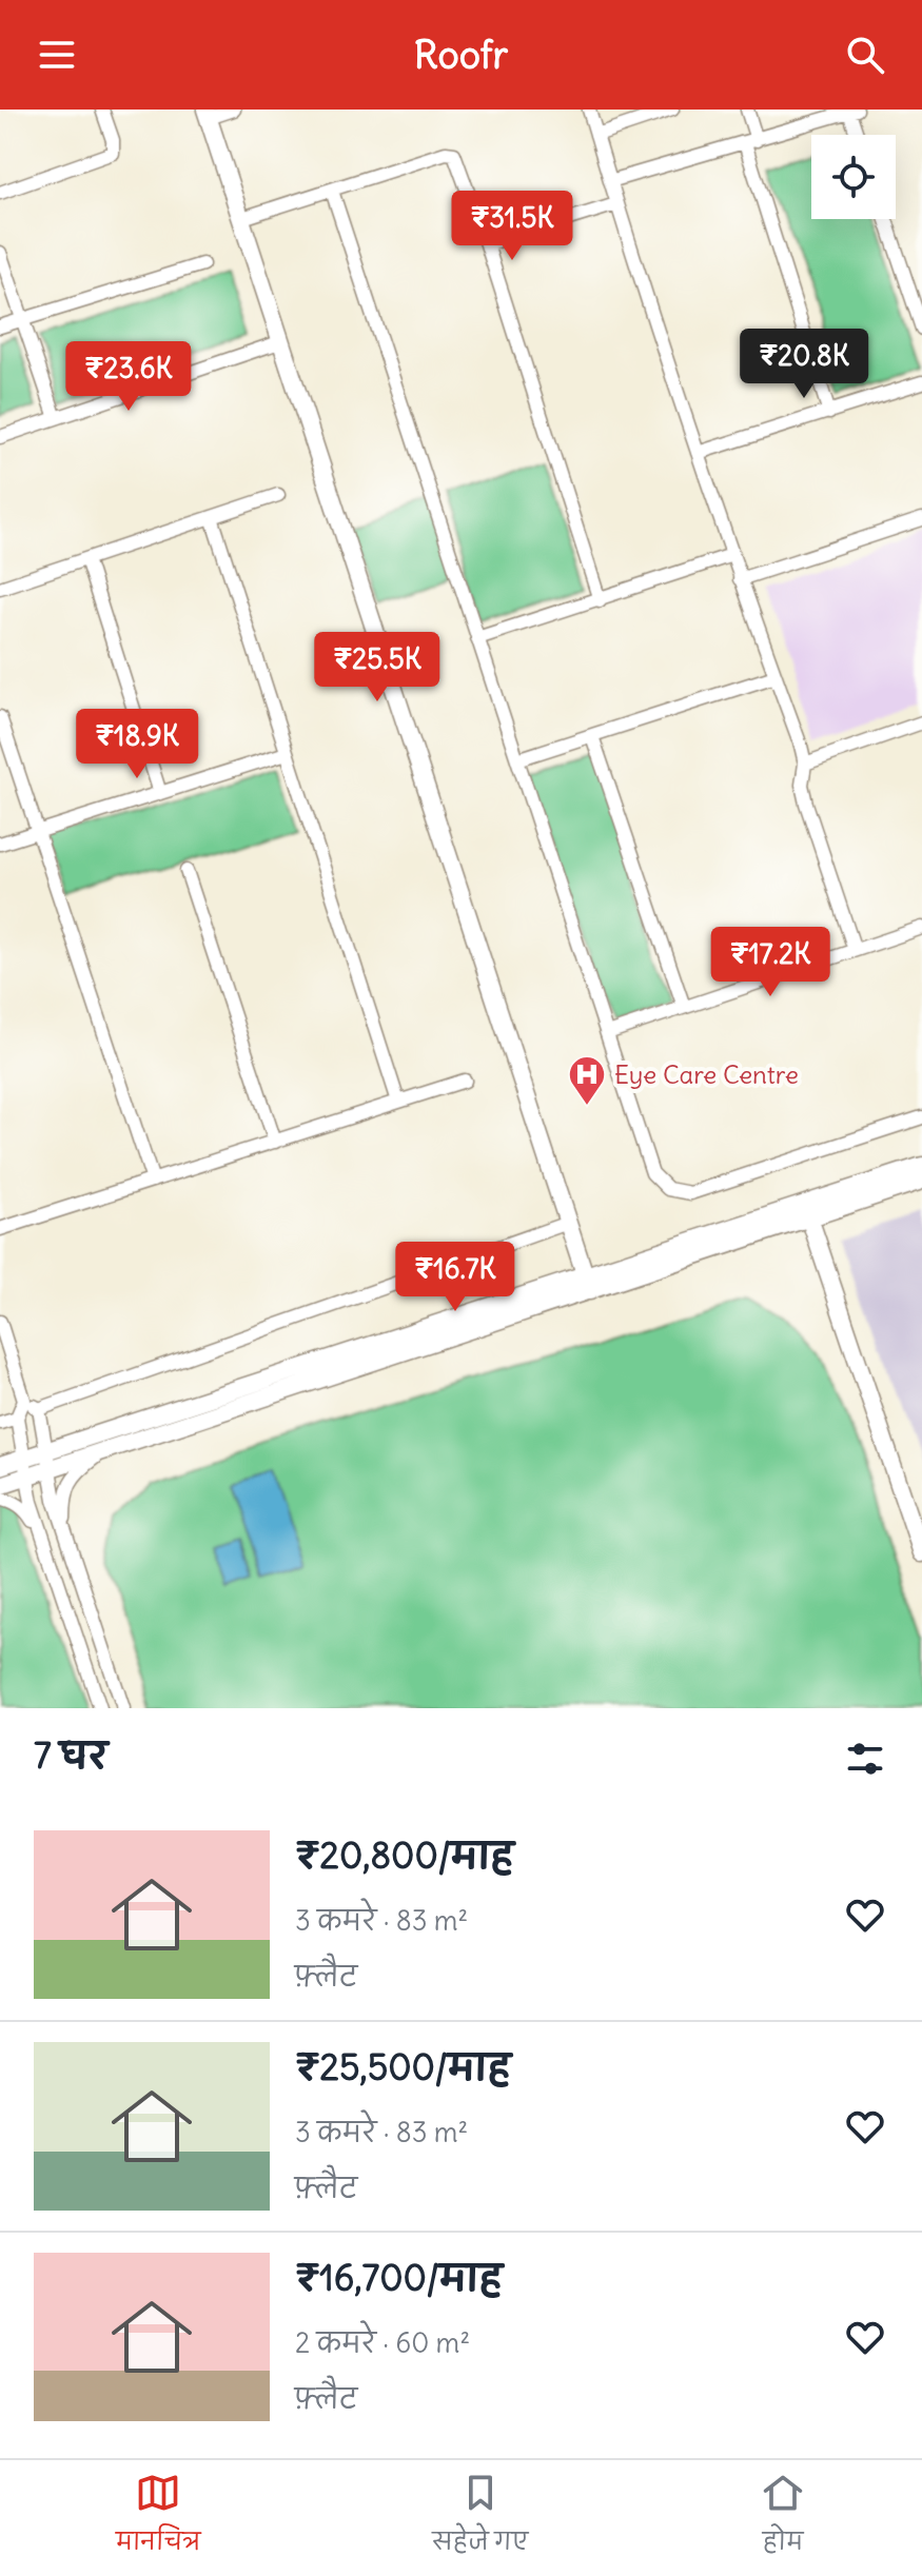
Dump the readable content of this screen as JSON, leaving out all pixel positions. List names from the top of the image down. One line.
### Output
{"places":{"hospital":["Eye Care Centre"]},"page":{"header":"Roofr","price":["₹31.5K","₹20.8K","₹23.6K","₹25.5K","₹18.9K","₹17.2K","₹16.7K"],"heading":"7 घर","list":[{"name":"₹20,800/माह","note":"3 कमरे · 83 m² · फ़्लैट"},{"name":"₹25,500/माह","note":"3 कमरे · 83 m² · फ़्लैट"},{"name":"₹16,700/माह","note":"2 कमरे · 60 m² · फ़्लैट"}],"tabs":["मानचित्र","सहेजे गए","होम"]}}
